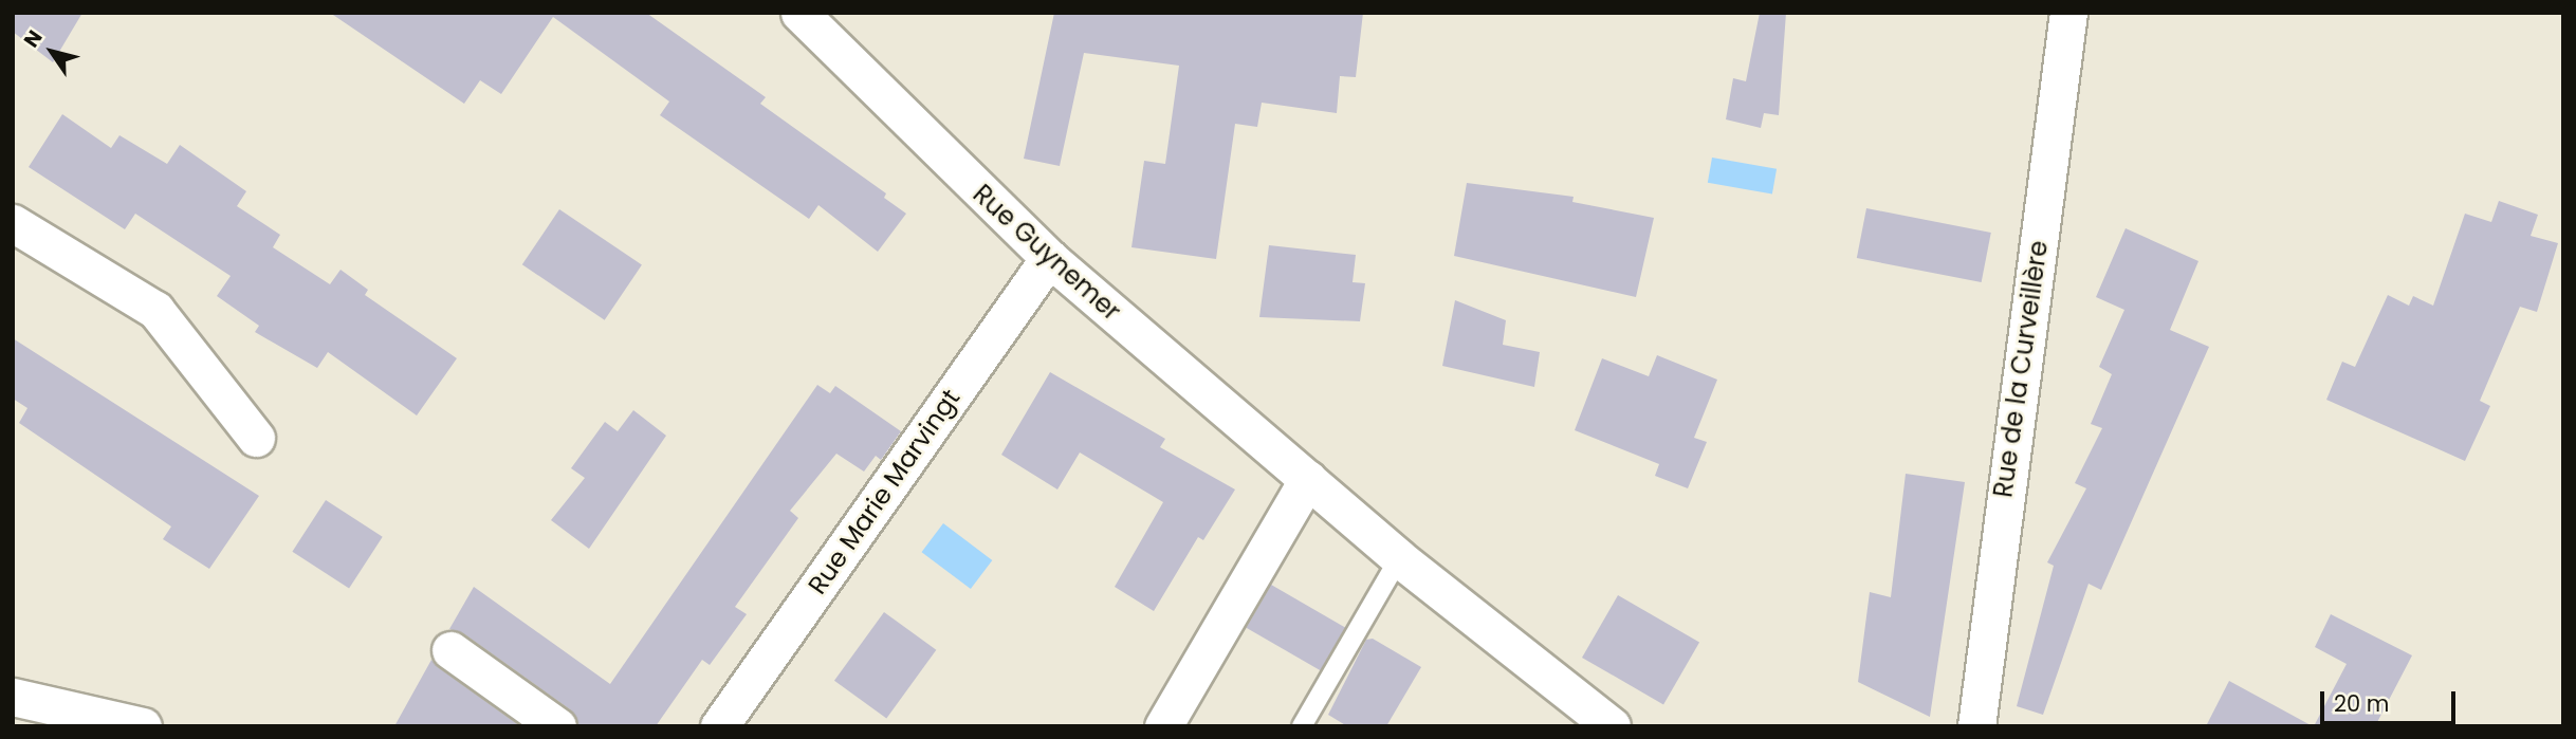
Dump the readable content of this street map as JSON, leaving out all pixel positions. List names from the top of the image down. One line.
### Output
{"streets":{"street":["Rue Guynemer","Rue de la Curveillère","Rue Marie Marvingt"]},"crossings":[["Rue Guynemer","Rue Marie Marvingt"]],"scale_bar":"20 m","north":"top left"}
